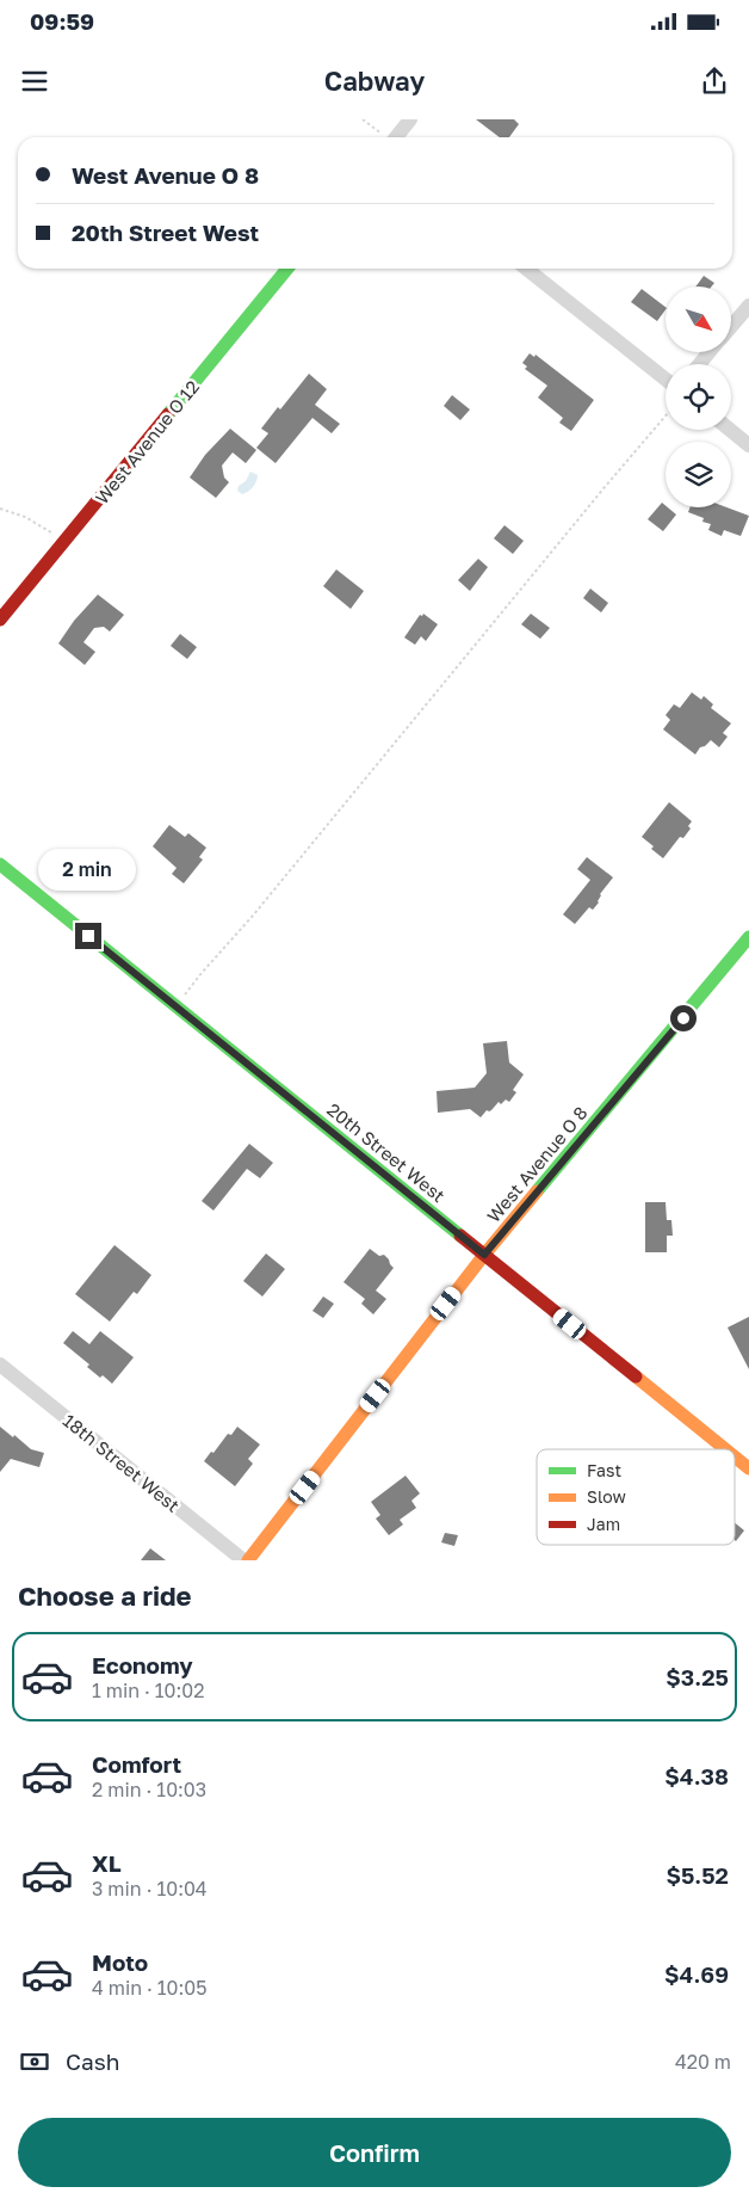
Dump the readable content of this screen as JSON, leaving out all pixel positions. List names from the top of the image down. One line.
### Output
{"streets":{"street":["West Avenue O 12","20th Street West","West Avenue O 8","18th Street West"]},"crossings":[["20th Street West","West Avenue O 8"]],"legend":["Fast","Slow","Jam"],"north":"bottom right","page":{"status":"09:59","header":"Cabway","banner":["West Avenue O 8","20th Street West"],"bubble":"2 min","heading":"Choose a ride","list":[{"name":"Economy","note":"1 min · 10:02","value":"$3.25"},{"name":"Comfort","note":"2 min · 10:03","value":"$4.38"},{"name":"XL","note":"3 min · 10:04","value":"$5.52"},{"name":"Moto","note":"4 min · 10:05","value":"$4.69"}],"pay":["Cash","420 m"],"buttons":"Confirm"}}
